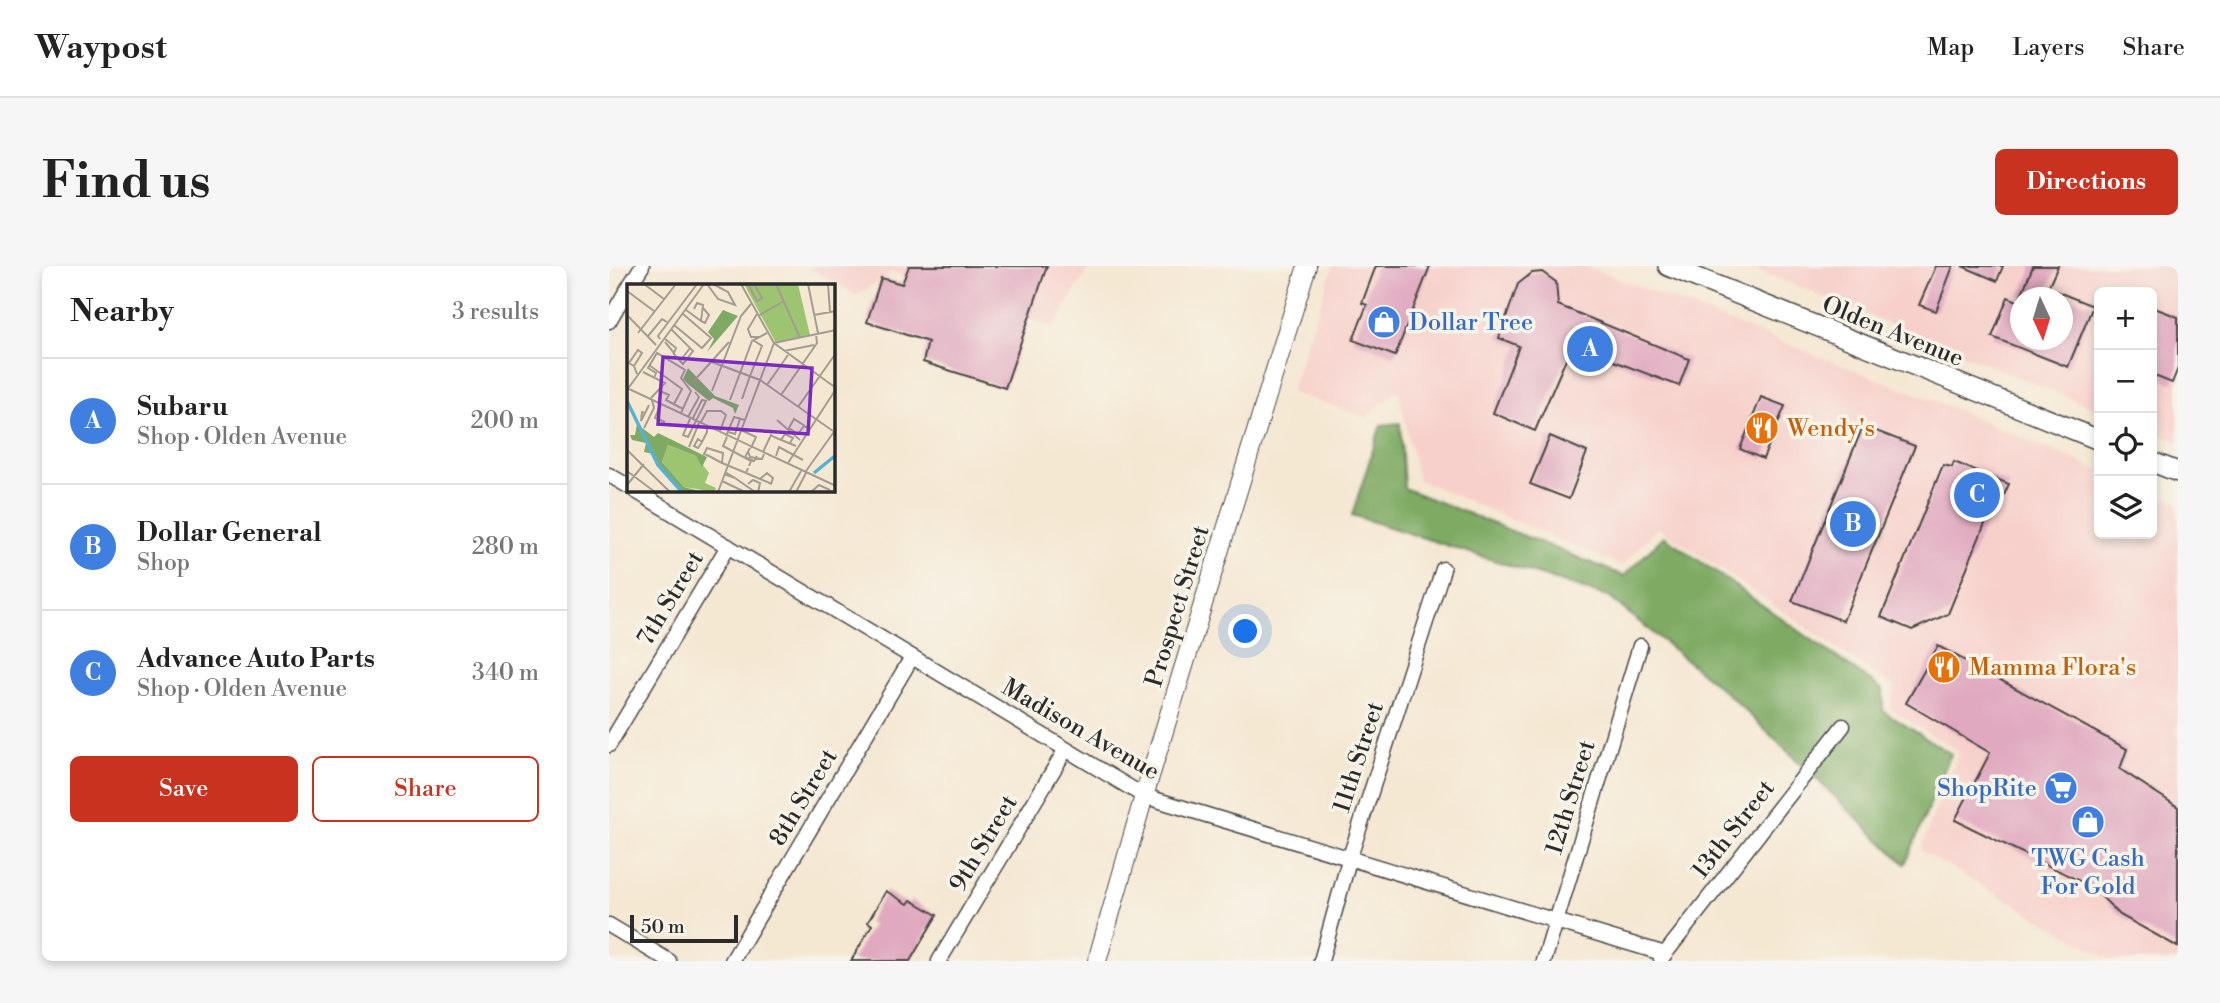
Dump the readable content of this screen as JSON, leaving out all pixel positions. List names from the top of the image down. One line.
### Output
{"streets":{"main road":["Olden Avenue"],"street":["7th Street","Prospect Street","Madison Avenue","11th Street","8th Street","12th Street","13th Street","9th Street"]},"crossings":[["7th Street","Madison Avenue"],["Prospect Street","Madison Avenue"],["Madison Avenue","11th Street"],["Madison Avenue","8th Street"],["Madison Avenue","12th Street"],["Madison Avenue","13th Street"],["Madison Avenue","9th Street"]],"places":{"shop":["Dollar Tree","TWG Cash For Gold"],"restaurant":["Wendy's","Mamma Flora's"],"supermarket":["ShopRite"]},"scale_bar":"50 m","north":"bottom","page":{"header":"Waypost","nav":["Map","Layers","Share"],"buttons":["Directions",["Save","Share"]],"title":"Find us","heading":["Nearby","3 results"],"map_buttons":["+","−"],"pins":["A","C","B"],"list":[{"mark":"A","name":"Subaru","note":"Shop · Olden Avenue","value":"200 m"},{"mark":"B","name":"Dollar General","note":"Shop","value":"280 m"},{"mark":"C","name":"Advance Auto Parts","note":"Shop · Olden Avenue","value":"340 m"}],"scale":"50 m"}}
